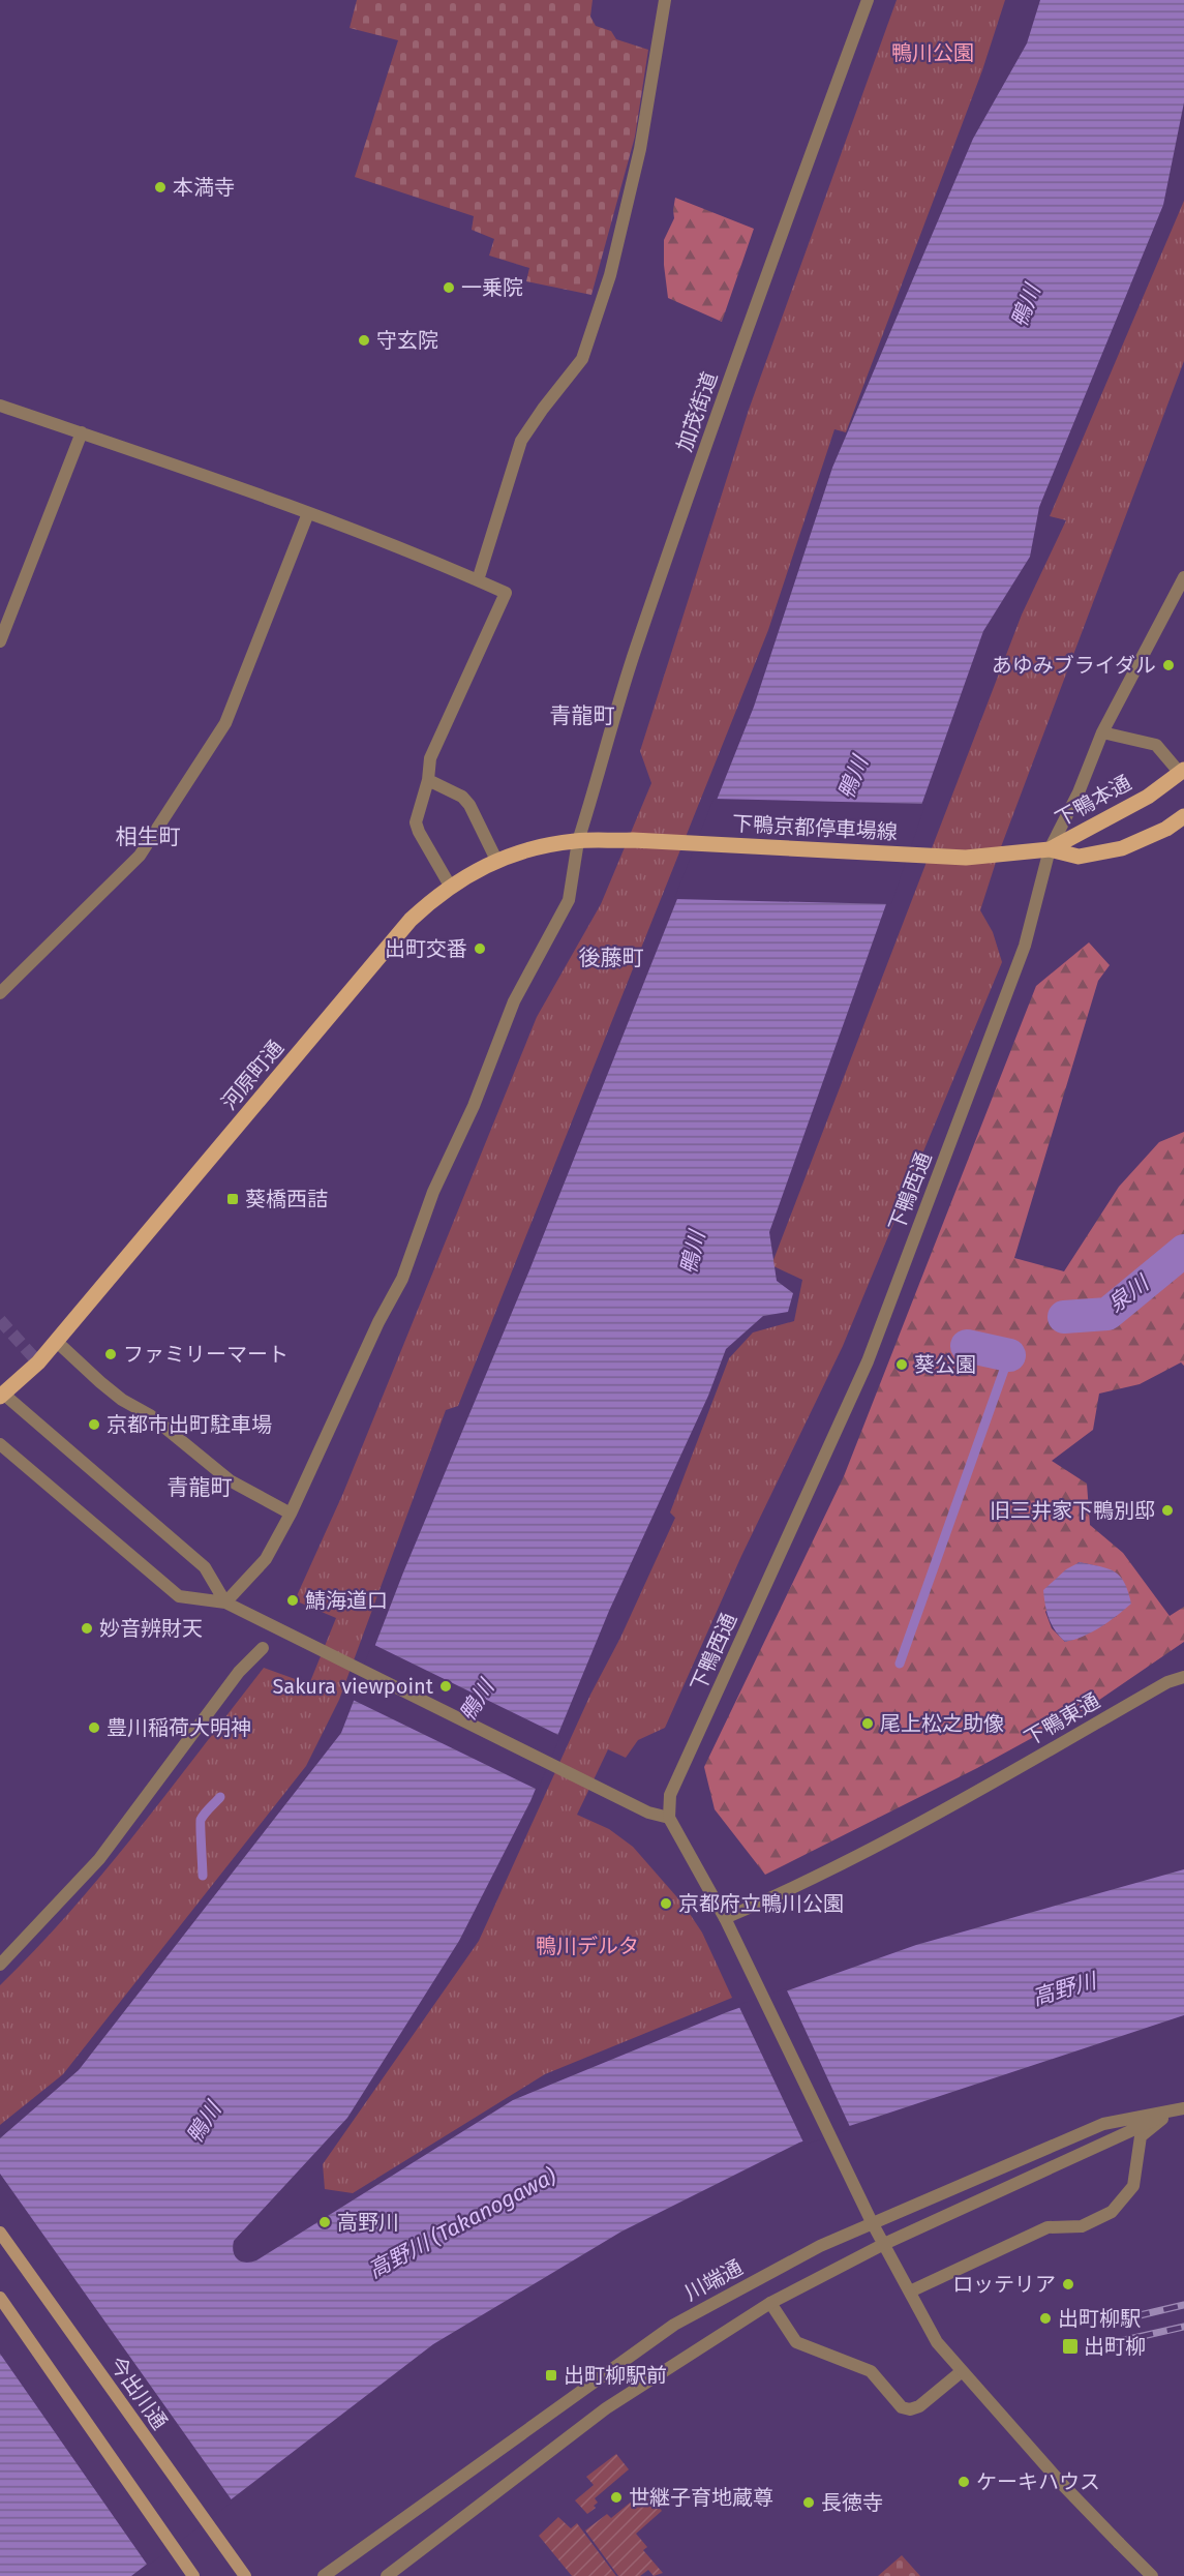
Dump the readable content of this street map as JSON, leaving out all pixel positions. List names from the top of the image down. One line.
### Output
{"streets":{"main road":["下鴨本通","下鴨京都停車場線","河原町通","今出川通"],"street":["加茂街道","下鴨西通","下鴨東通","川端通"]},"crossings":[["加茂街道","下鴨京都停車場線"],["加茂街道","河原町通"],["下鴨本通","下鴨京都停車場線"],["下鴨本通","下鴨西通"],["下鴨京都停車場線","河原町通"],["下鴨京都停車場線","下鴨西通"]],"districts":["青龍町","相生町","後藤町","青龍町"],"water":["鴨川","泉川","高野川","高野川 (Takanogawa)"],"parks":["鴨川公園","鴨川デルタ"],"places":{"other":["本満寺","一乗院","守玄院","あゆみブライダル","出町交番","ファミリーマート","葵公園","京都市出町駐車場","旧三井家下鴨別邸","鯖海道口","妙音辨財天","Sakura viewpoint","尾上松之助像","豊川稲荷大明神","京都府立鴨川公園","高野川","ロッテリア","出町柳駅","ケーキハウス","世継子育地蔵尊","長徳寺"],"transit":["葵橋西詰","出町柳","出町柳駅前"]}}
